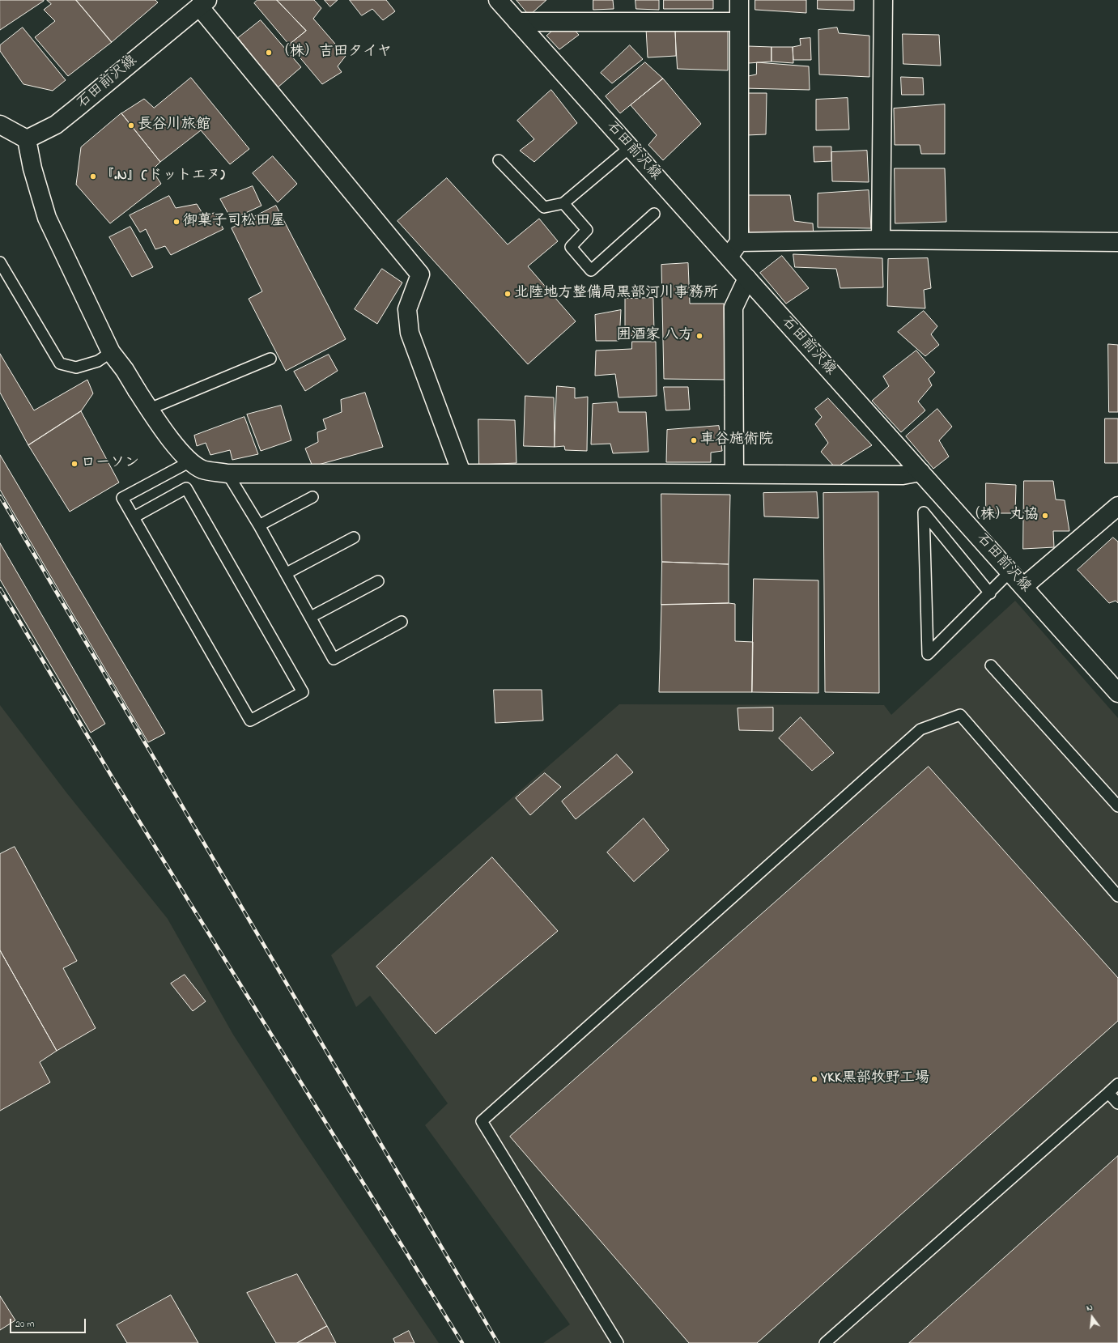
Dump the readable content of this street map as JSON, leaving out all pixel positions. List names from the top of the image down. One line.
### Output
{"streets":{"street":["石田前沢線"]},"places":["（株）吉田タイヤ","長谷川旅館","『.N』(ドットエヌ)","御菓子司松田屋","北陸地方整備局黒部河川事務所","囲酒家 八方","車谷施術院","ローソン","（株）丸協","YKK黒部牧野工場"],"scale_bar":"20 m","north":"top"}
